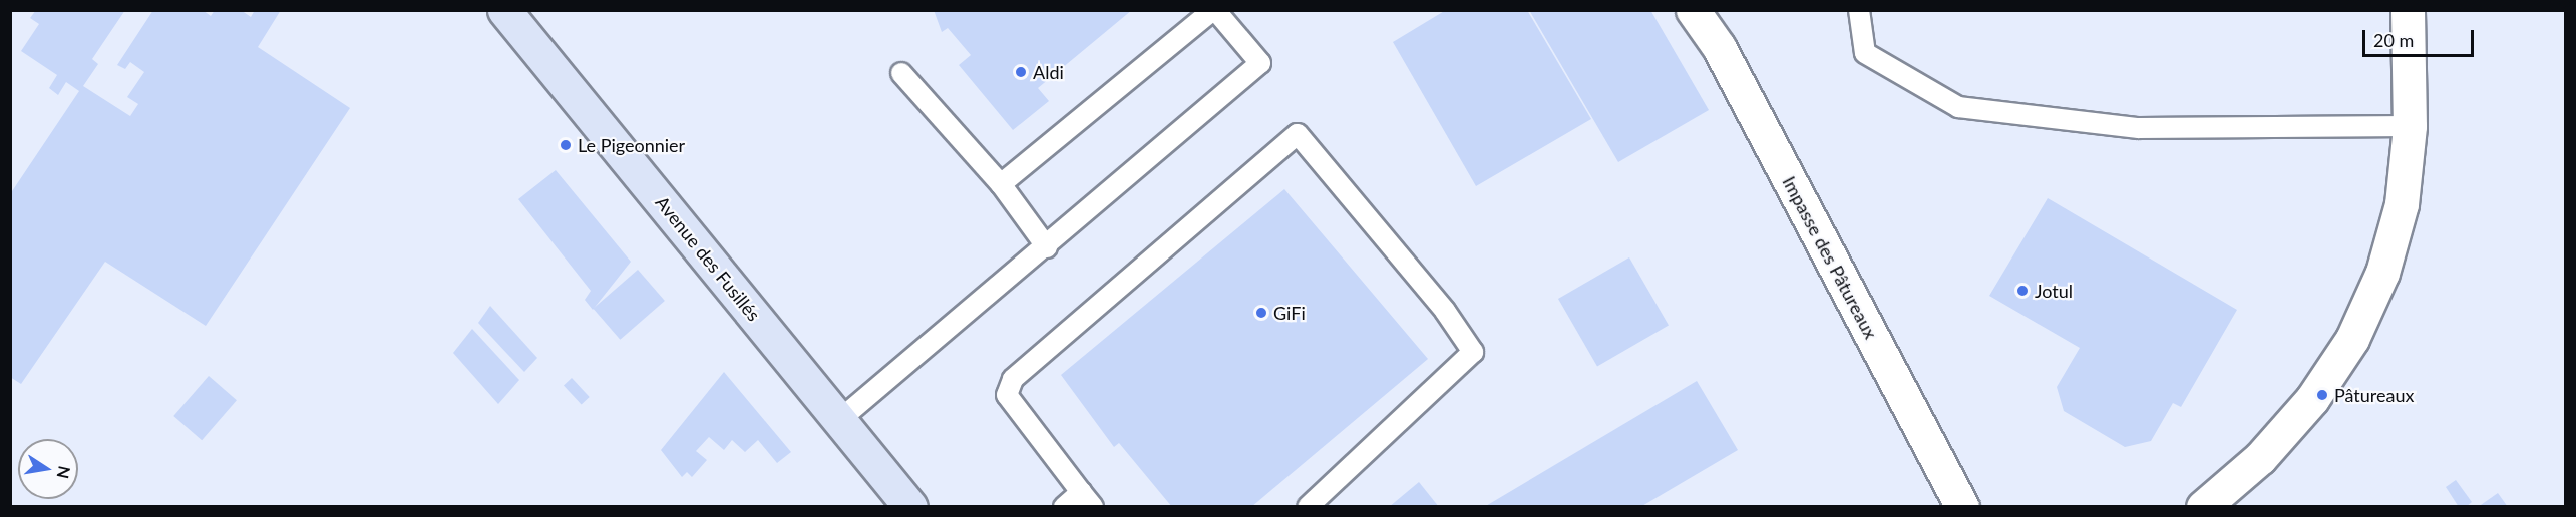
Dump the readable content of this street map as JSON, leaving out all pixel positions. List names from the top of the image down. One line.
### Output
{"streets":{"main road":["Avenue des Fusillés"],"street":["Impasse des Pâtureaux"]},"places":["Aldi","Le Pigeonnier","Jotul","GiFi","Pâtureaux"],"scale_bar":"20 m","north":"right"}
